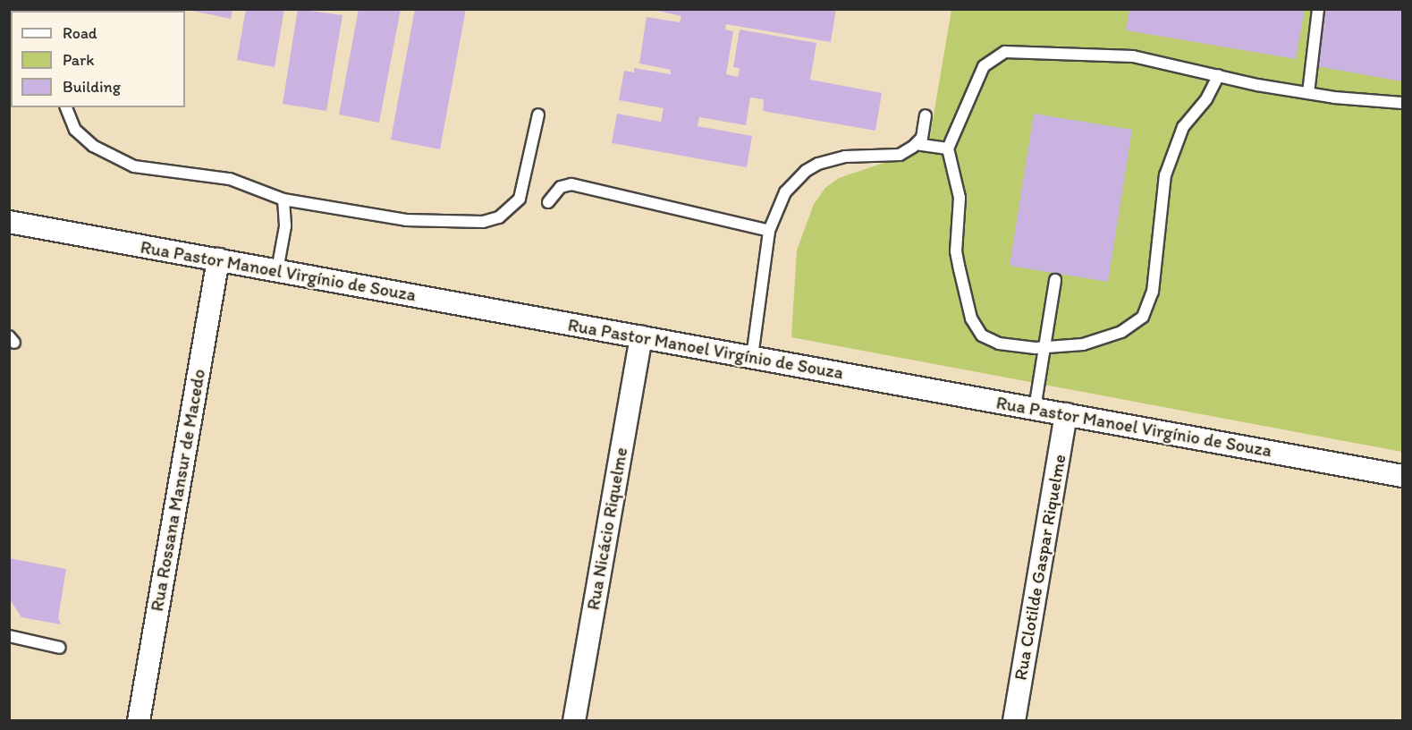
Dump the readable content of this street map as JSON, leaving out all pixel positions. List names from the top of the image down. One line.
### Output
{"streets":{"street":["Rua Pastor Manoel Virgínio de Souza","Rua Rossana Mansur de Macedo","Rua Nicácio Riquelme","Rua Clotilde Gaspar Riquelme"]},"crossings":[["Rua Pastor Manoel Virgínio de Souza","Rua Rossana Mansur de Macedo"],["Rua Pastor Manoel Virgínio de Souza","Rua Nicácio Riquelme"],["Rua Pastor Manoel Virgínio de Souza","Rua Clotilde Gaspar Riquelme"]],"legend":["Road","Park","Building"]}
